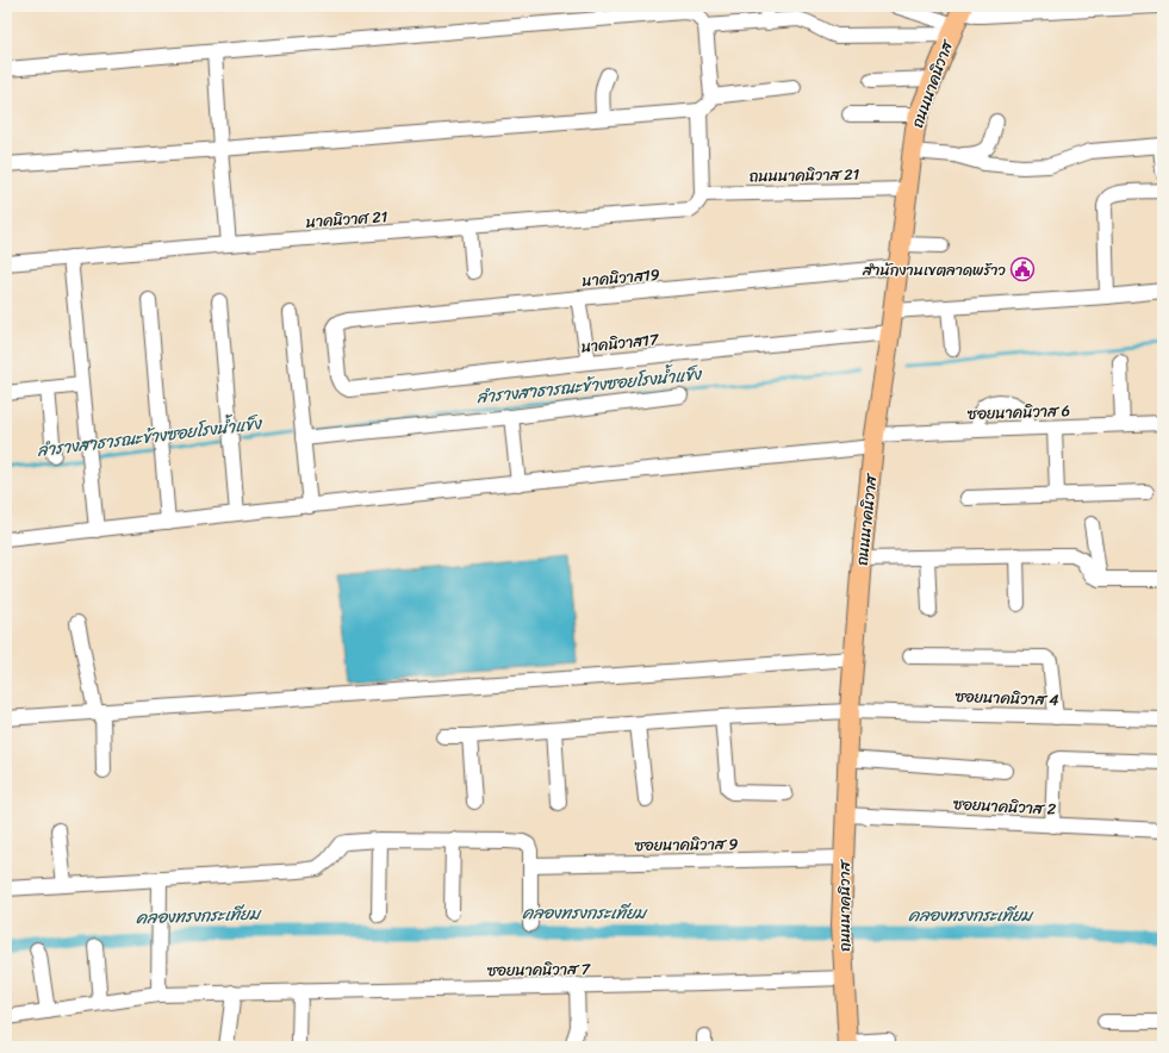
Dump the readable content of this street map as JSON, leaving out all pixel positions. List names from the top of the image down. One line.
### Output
{"streets":{"main road":["ถนนนาคนิวาส"],"street":["ถนนนาคนิวาส 21","นาคนิวาศ 21","นาคนิวาส19","นาคนิวาส17","ซอยนาคนิวาส 6","ซอยนาคนิวาส 4","ซอยนาคนิวาส 2","ซอยนาคนิวาส 9","ซอยนาคนิวาส 7"]},"crossings":[["ถนนนาคนิวาส","ถนนนาคนิวาส 21"],["ถนนนาคนิวาส","นาคนิวาส19"],["ถนนนาคนิวาส","นาคนิวาส17"],["ถนนนาคนิวาส","ซอยนาคนิวาส 6"],["ถนนนาคนิวาส","ซอยนาคนิวาส 4"],["ถนนนาคนิวาส","ซอยนาคนิวาส 2"],["ถนนนาคนิวาส","ซอยนาคนิวาส 9"],["ถนนนาคนิวาส","ซอยนาคนิวาส 7"],["ถนนนาคนิวาส 21","นาคนิวาศ 21"],["นาคนิวาส19","นาคนิวาส17"]],"water":["ลำรางสาธารณะข้างซอยโรงน้ำแข็ง","คลองทรงกระเทียม"],"places":{"public building":["สำนักงานเขตลาดพร้าว"]}}
